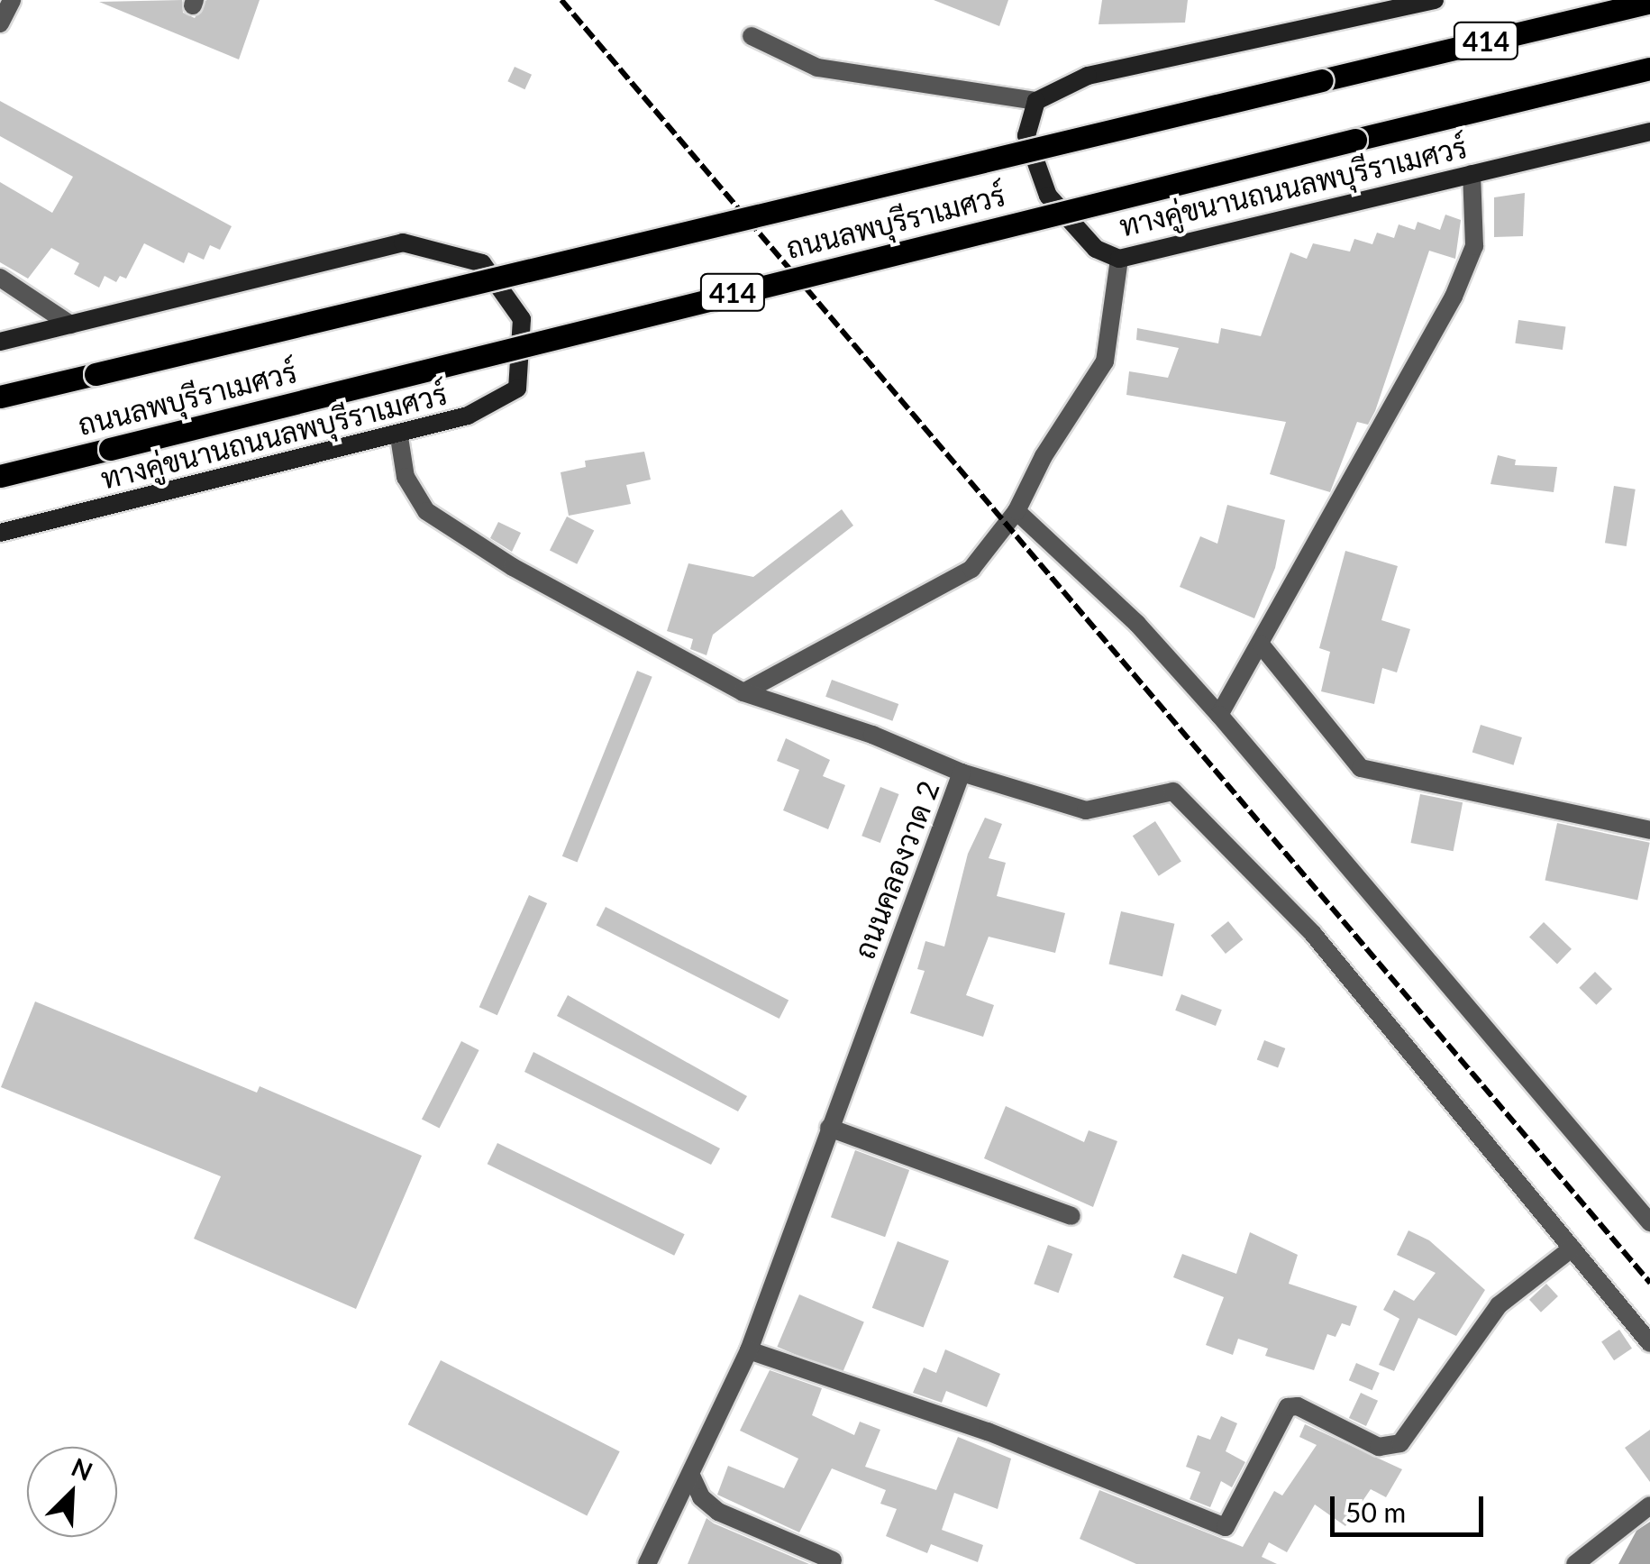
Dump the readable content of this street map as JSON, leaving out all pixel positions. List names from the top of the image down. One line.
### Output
{"streets":{"main road":["414","ทางคู่ขนานถนนลพบุรีราเมศวร์","ถนนลพบุรีราเมศวร์"],"street":["ถนนคลองวาด 2"]},"crossings":[["414","ทางคู่ขนานถนนลพบุรีราเมศวร์"],["ทางคู่ขนานถนนลพบุรีราเมศวร์","ถนนคลองวาด 2"]],"scale_bar":"50 m","north":"top right"}
